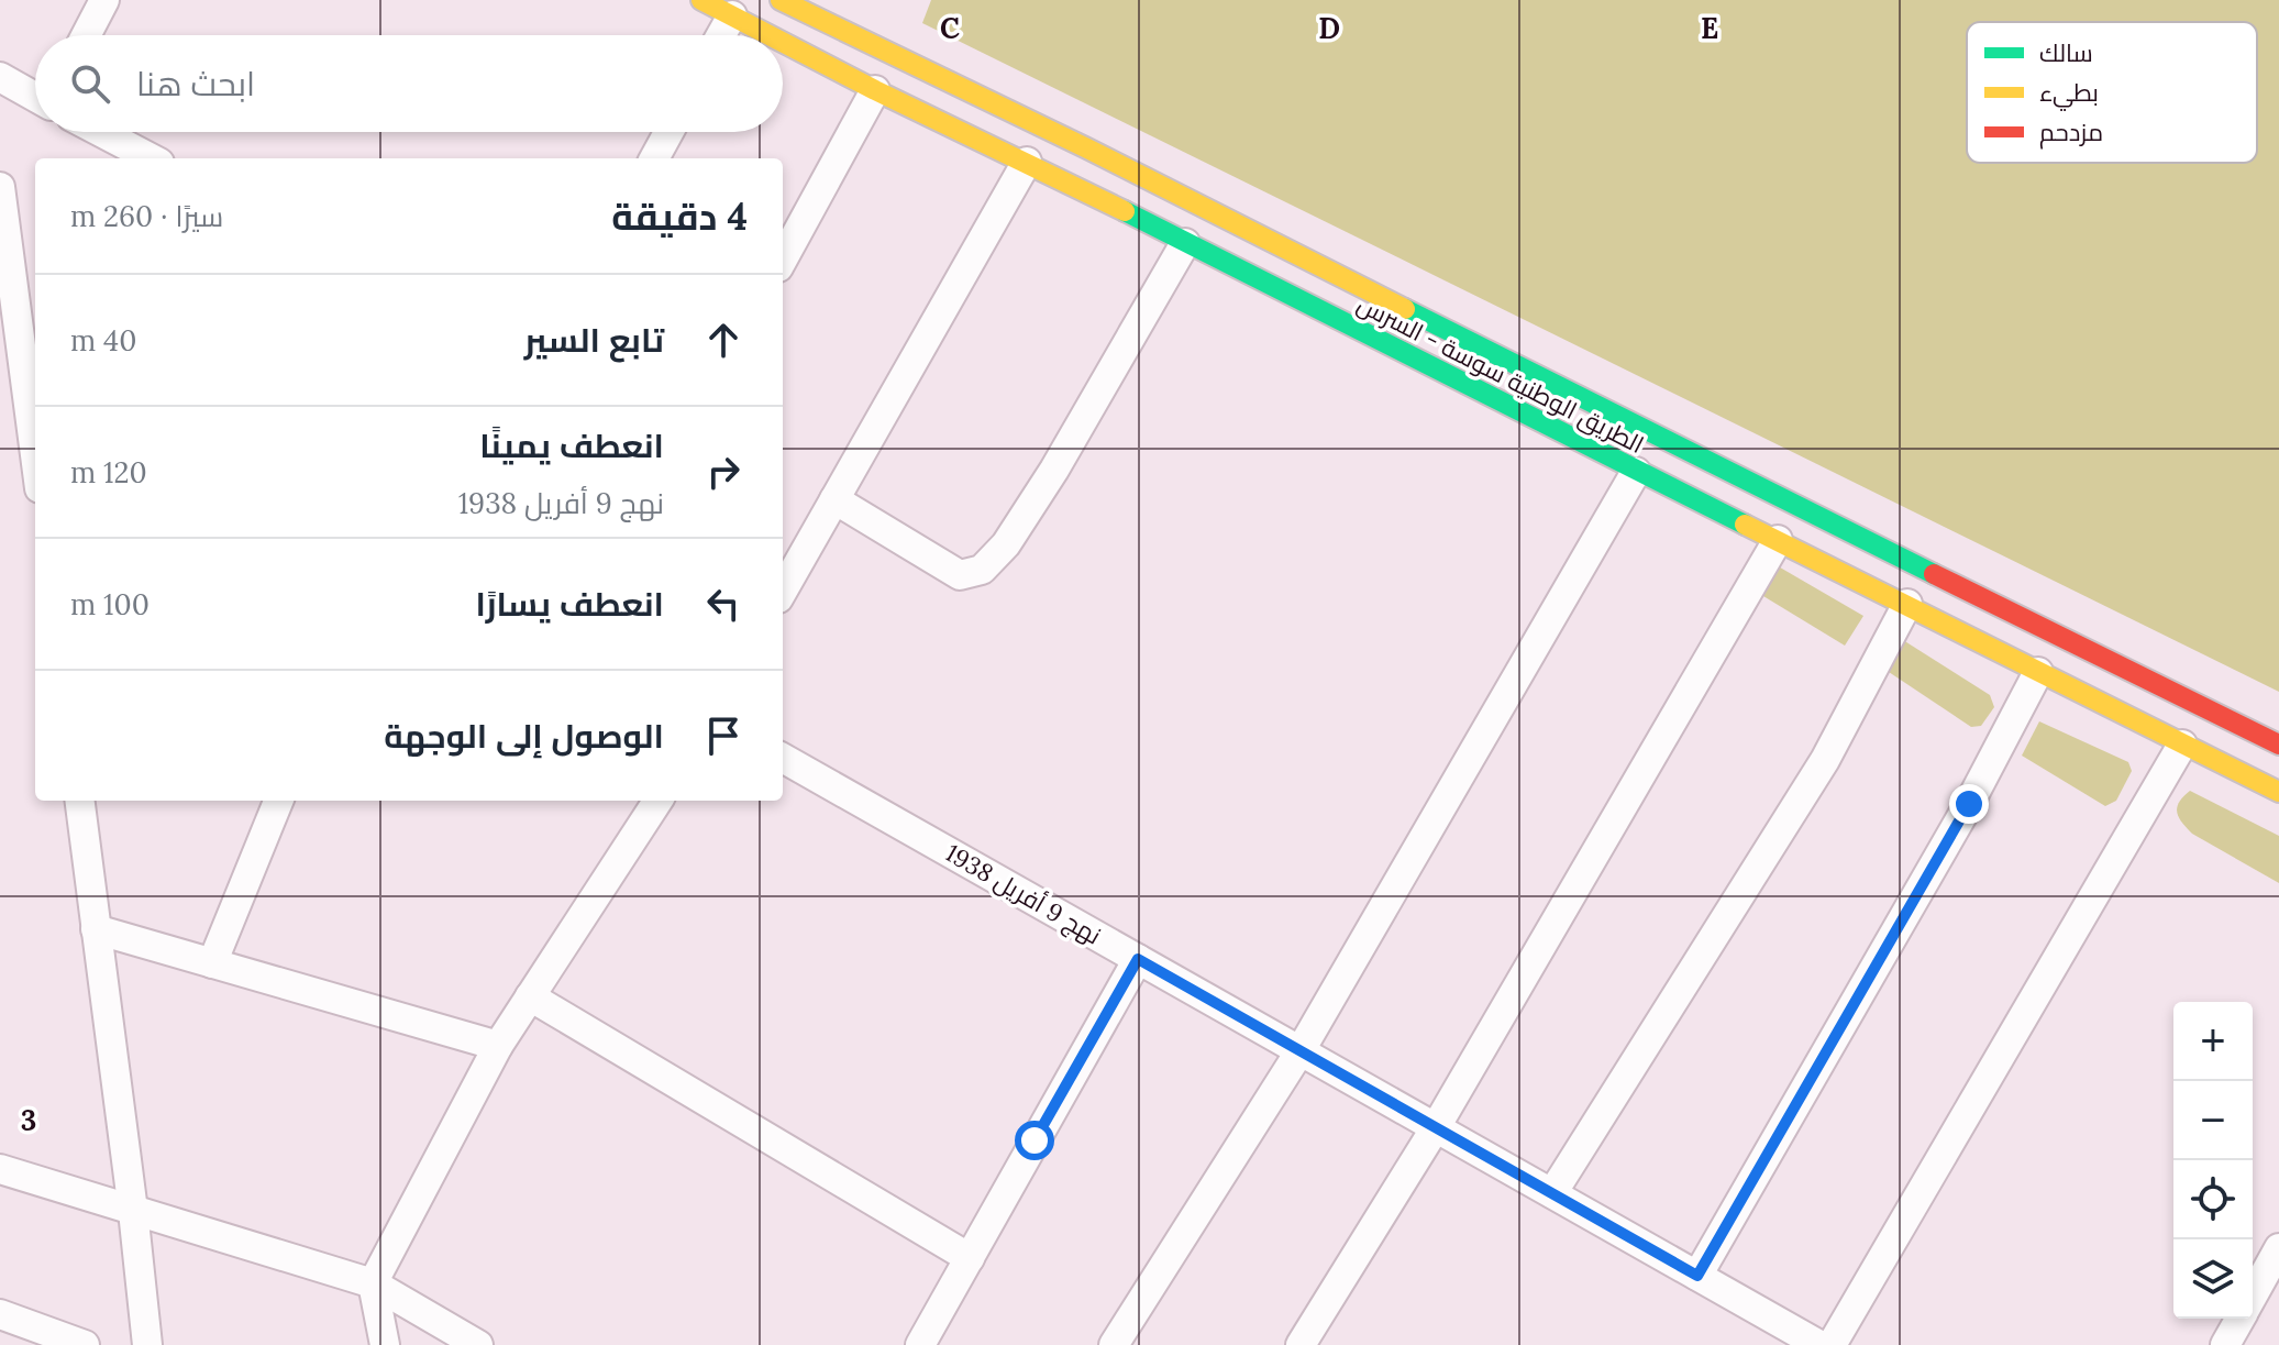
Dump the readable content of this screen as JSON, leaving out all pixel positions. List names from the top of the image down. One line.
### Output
{"streets":{"highway":["الطريق الوطنية سوسة - السرس"],"street":["نهج 9 أفريل 1938"]},"legend":["سالك","بطيء","مزدحم"],"page":{"search":"ابحث هنا","heading":["4 دقيقة","سيرًا · 260 m"],"list":[["تابع السير","40 m"],["انعطف يمينًا","نهج 9 أفريل 1938","120 m"],["انعطف يسارًا","100 m"],"الوصول إلى الوجهة"],"map_buttons":["+","−"]},"grid":{"columns":["C","D","E"],"rows":["3"]}}
